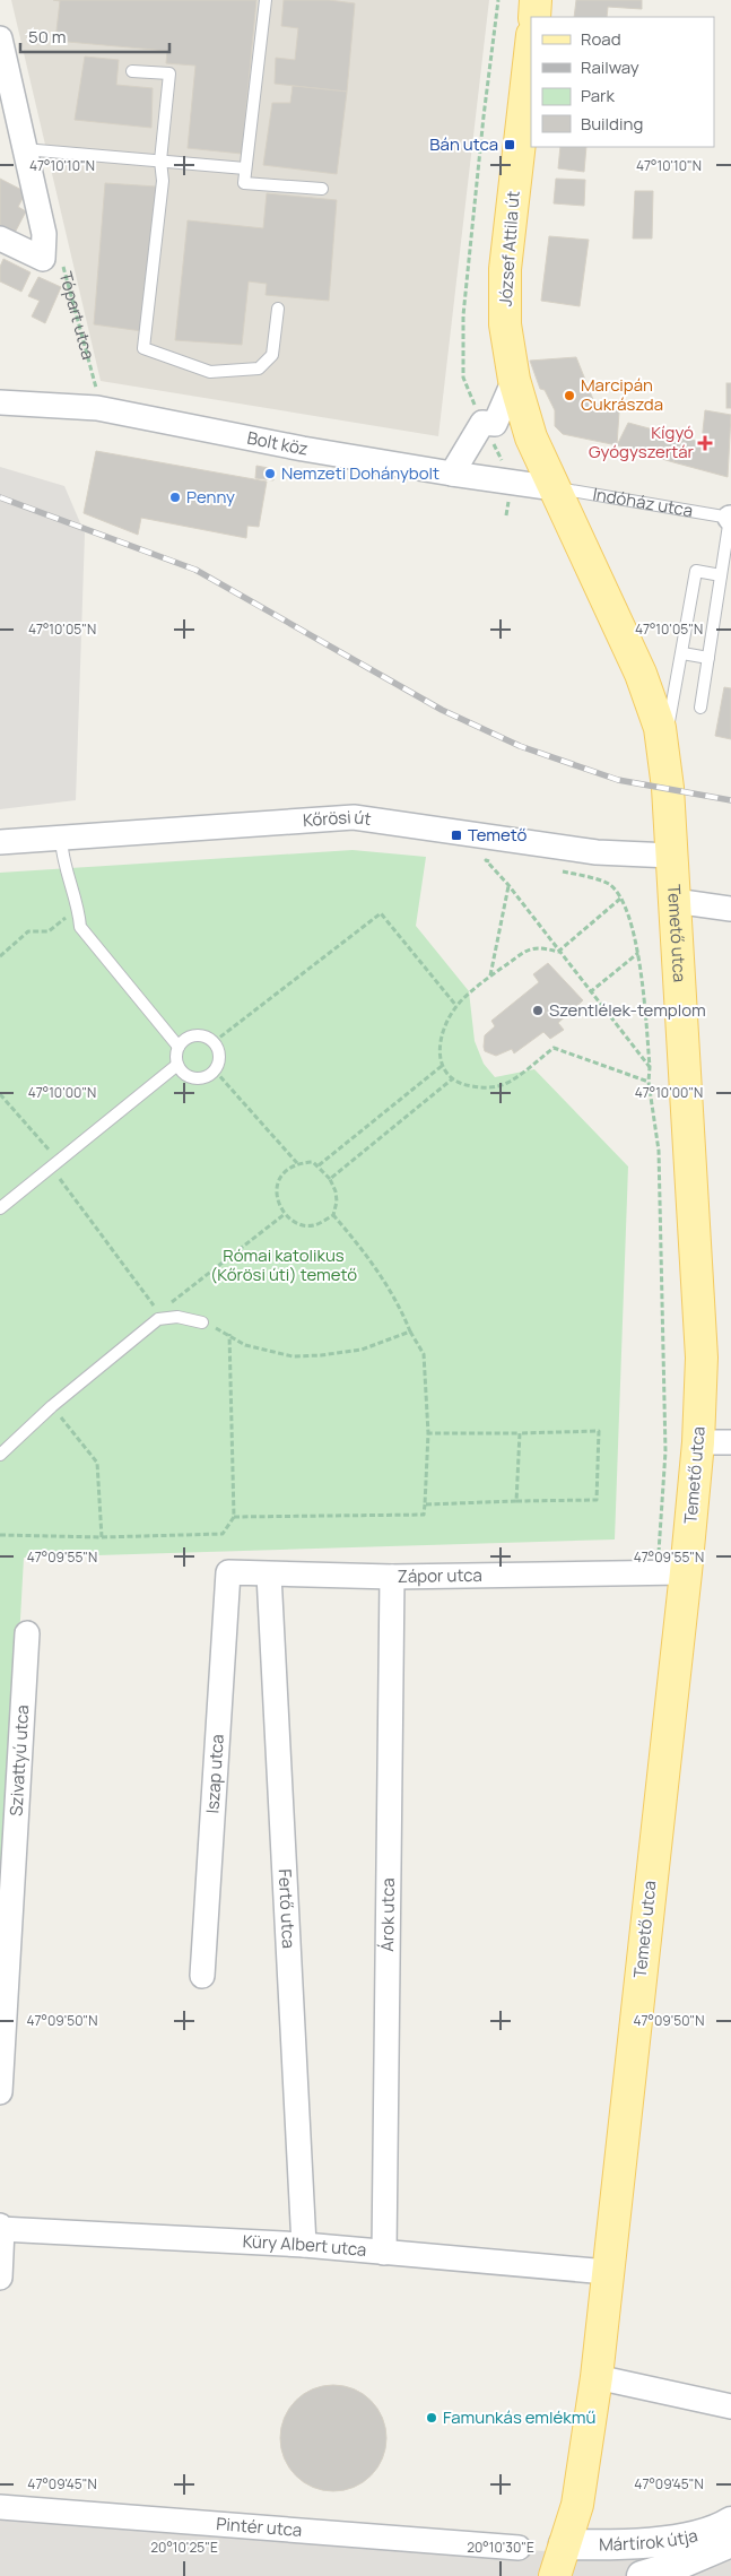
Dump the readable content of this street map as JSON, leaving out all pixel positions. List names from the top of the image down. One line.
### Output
{"streets":{"main road":["József Attila út","Temető utca"],"street":["Tópart utca","Bolt köz","Kőrösi út","Zápor utca","Szivattyú utca","Iszap utca","Fertő utca","Árok utca","Küry Albert utca","Pintér utca","Mártírok útja"],"lane":["Indóház utca"]},"crossings":[["József Attila út","Bolt köz"],["József Attila út","Indóház utca"],["József Attila út","Temető utca"],["Tópart utca","Bolt köz"],["Bolt köz","Indóház utca"],["Bolt köz","Temető utca"],["Indóház utca","Temető utca"],["Kőrösi út","Temető utca"],["Temető utca","Zápor utca"],["Temető utca","Küry Albert utca"],["Temető utca","Mártírok útja"],["Zápor utca","Iszap utca"],["Zápor utca","Fertő utca"],["Zápor utca","Árok utca"],["Fertő utca","Küry Albert utca"],["Árok utca","Küry Albert utca"]],"parks":["Római katolikus (Kőrösi úti) temető"],"places":{"transit":["Bán utca","Temető"],"other":["Marcipán Cukrászda","Nemzeti Dohánybolt","Penny","Szentlélek-templom","Famunkás emlékmű"],"health":["Kígyó Gyógyszertár"]},"legend":["Road","Railway","Park","Building"],"scale_bar":"50 m","coordinates":["47°10'10\"N","47°10'05\"N","47°10'00\"N","47°09'55\"N","47°09'50\"N","47°09'45\"N","20°10'25\"E","20°10'30\"E"]}
